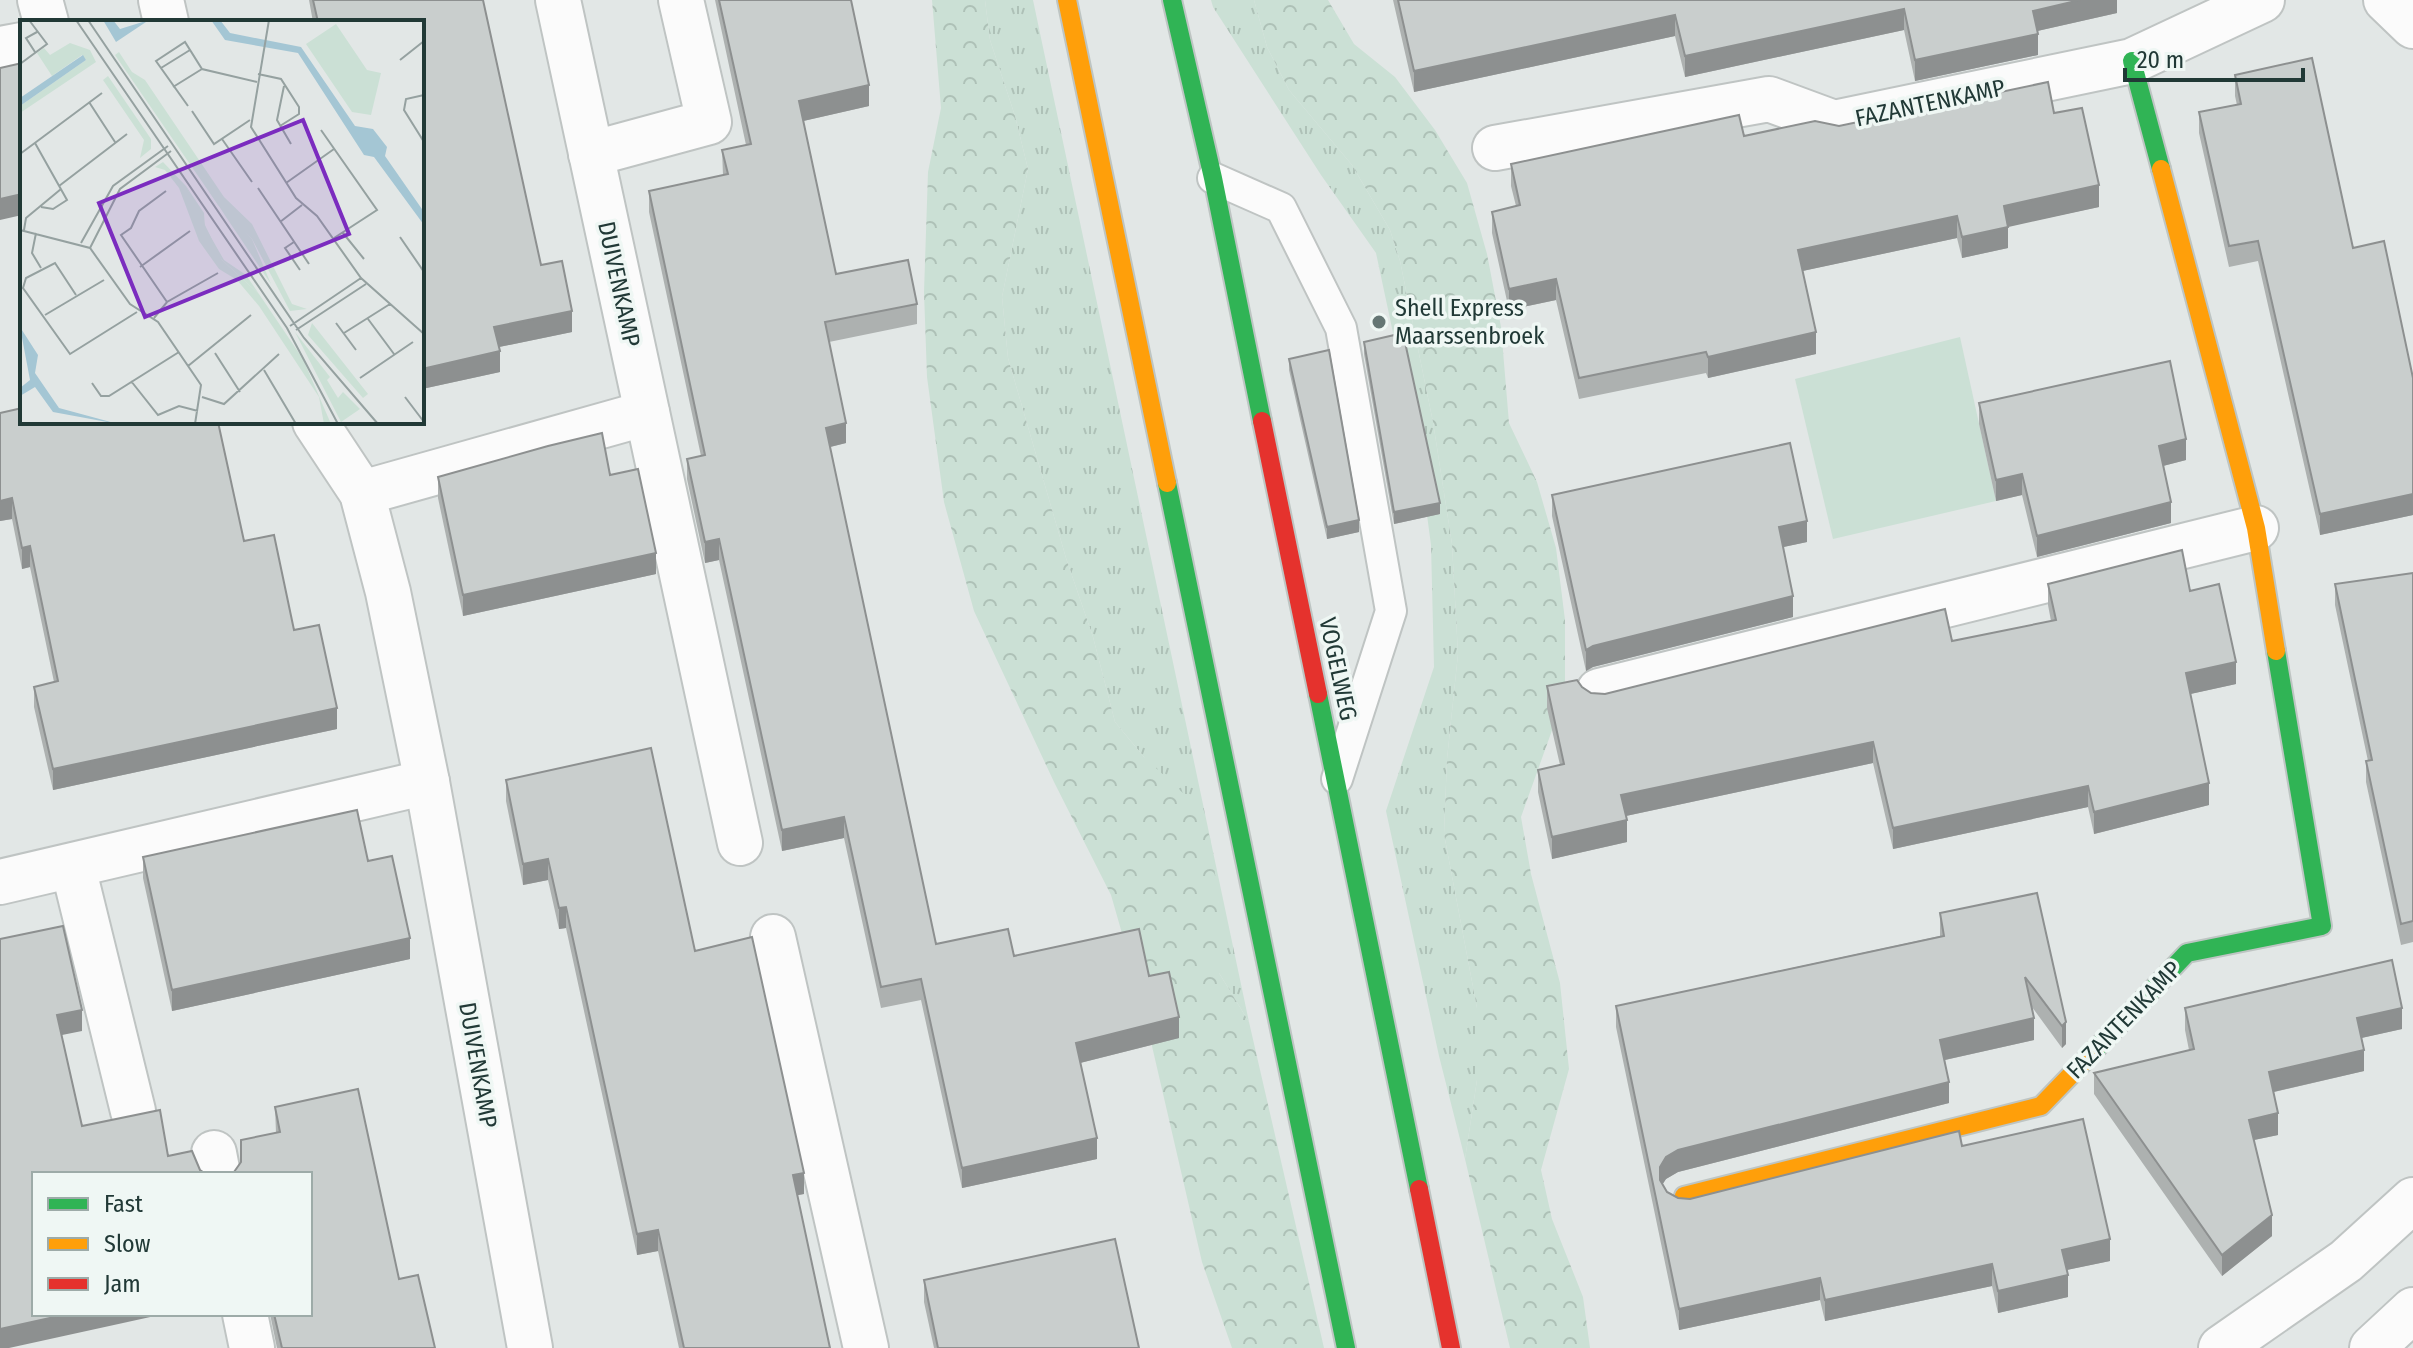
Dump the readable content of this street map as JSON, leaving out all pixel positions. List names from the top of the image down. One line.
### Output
{"streets":{"street":["FAZANTENKAMP","DUIVENKAMP","VOGELWEG"]},"places":["Shell Express Maarssenbroek"],"legend":["Fast","Slow","Jam"],"scale_bar":"20 m"}
